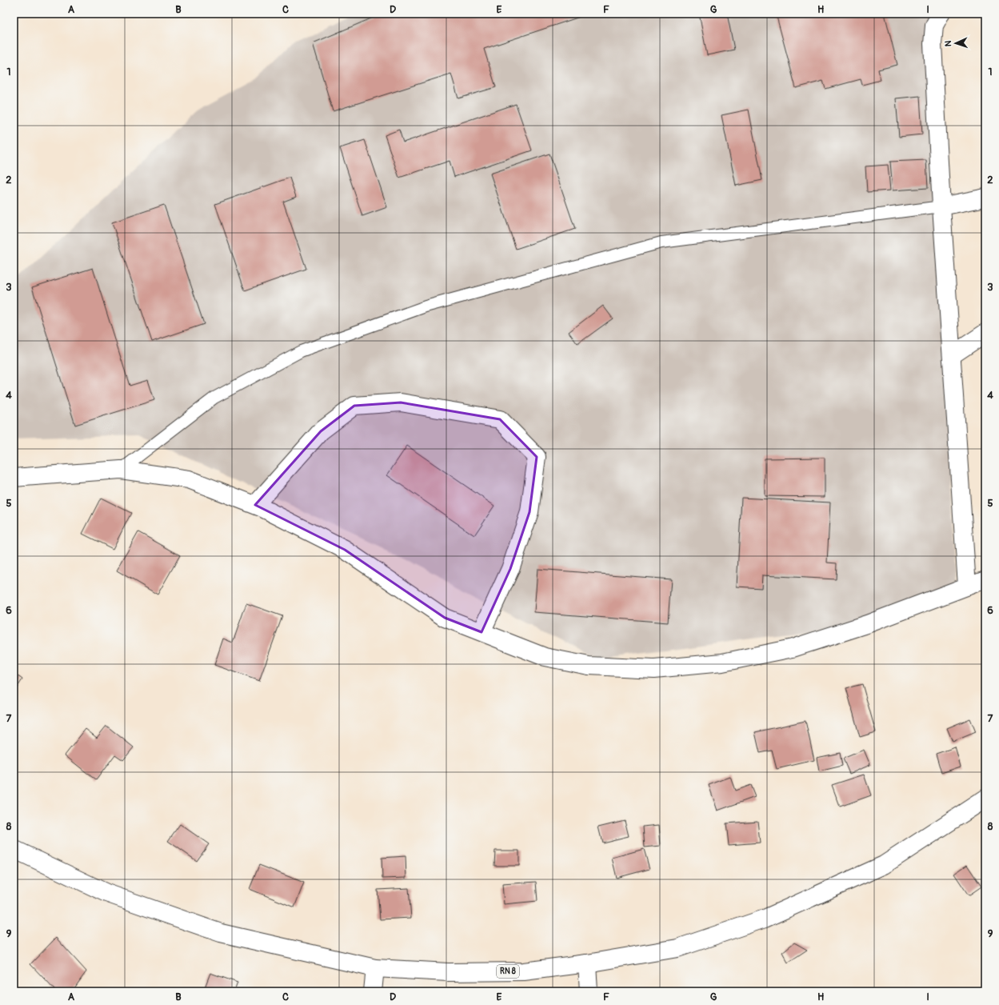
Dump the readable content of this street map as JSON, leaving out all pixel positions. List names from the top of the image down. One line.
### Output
{"streets":{"street":["RN 8"]},"north":"left","grid":{"columns":["A","B","C","D","E","F","G","H","I"],"rows":["1","2","3","4","5","6","7","8","9"]}}
